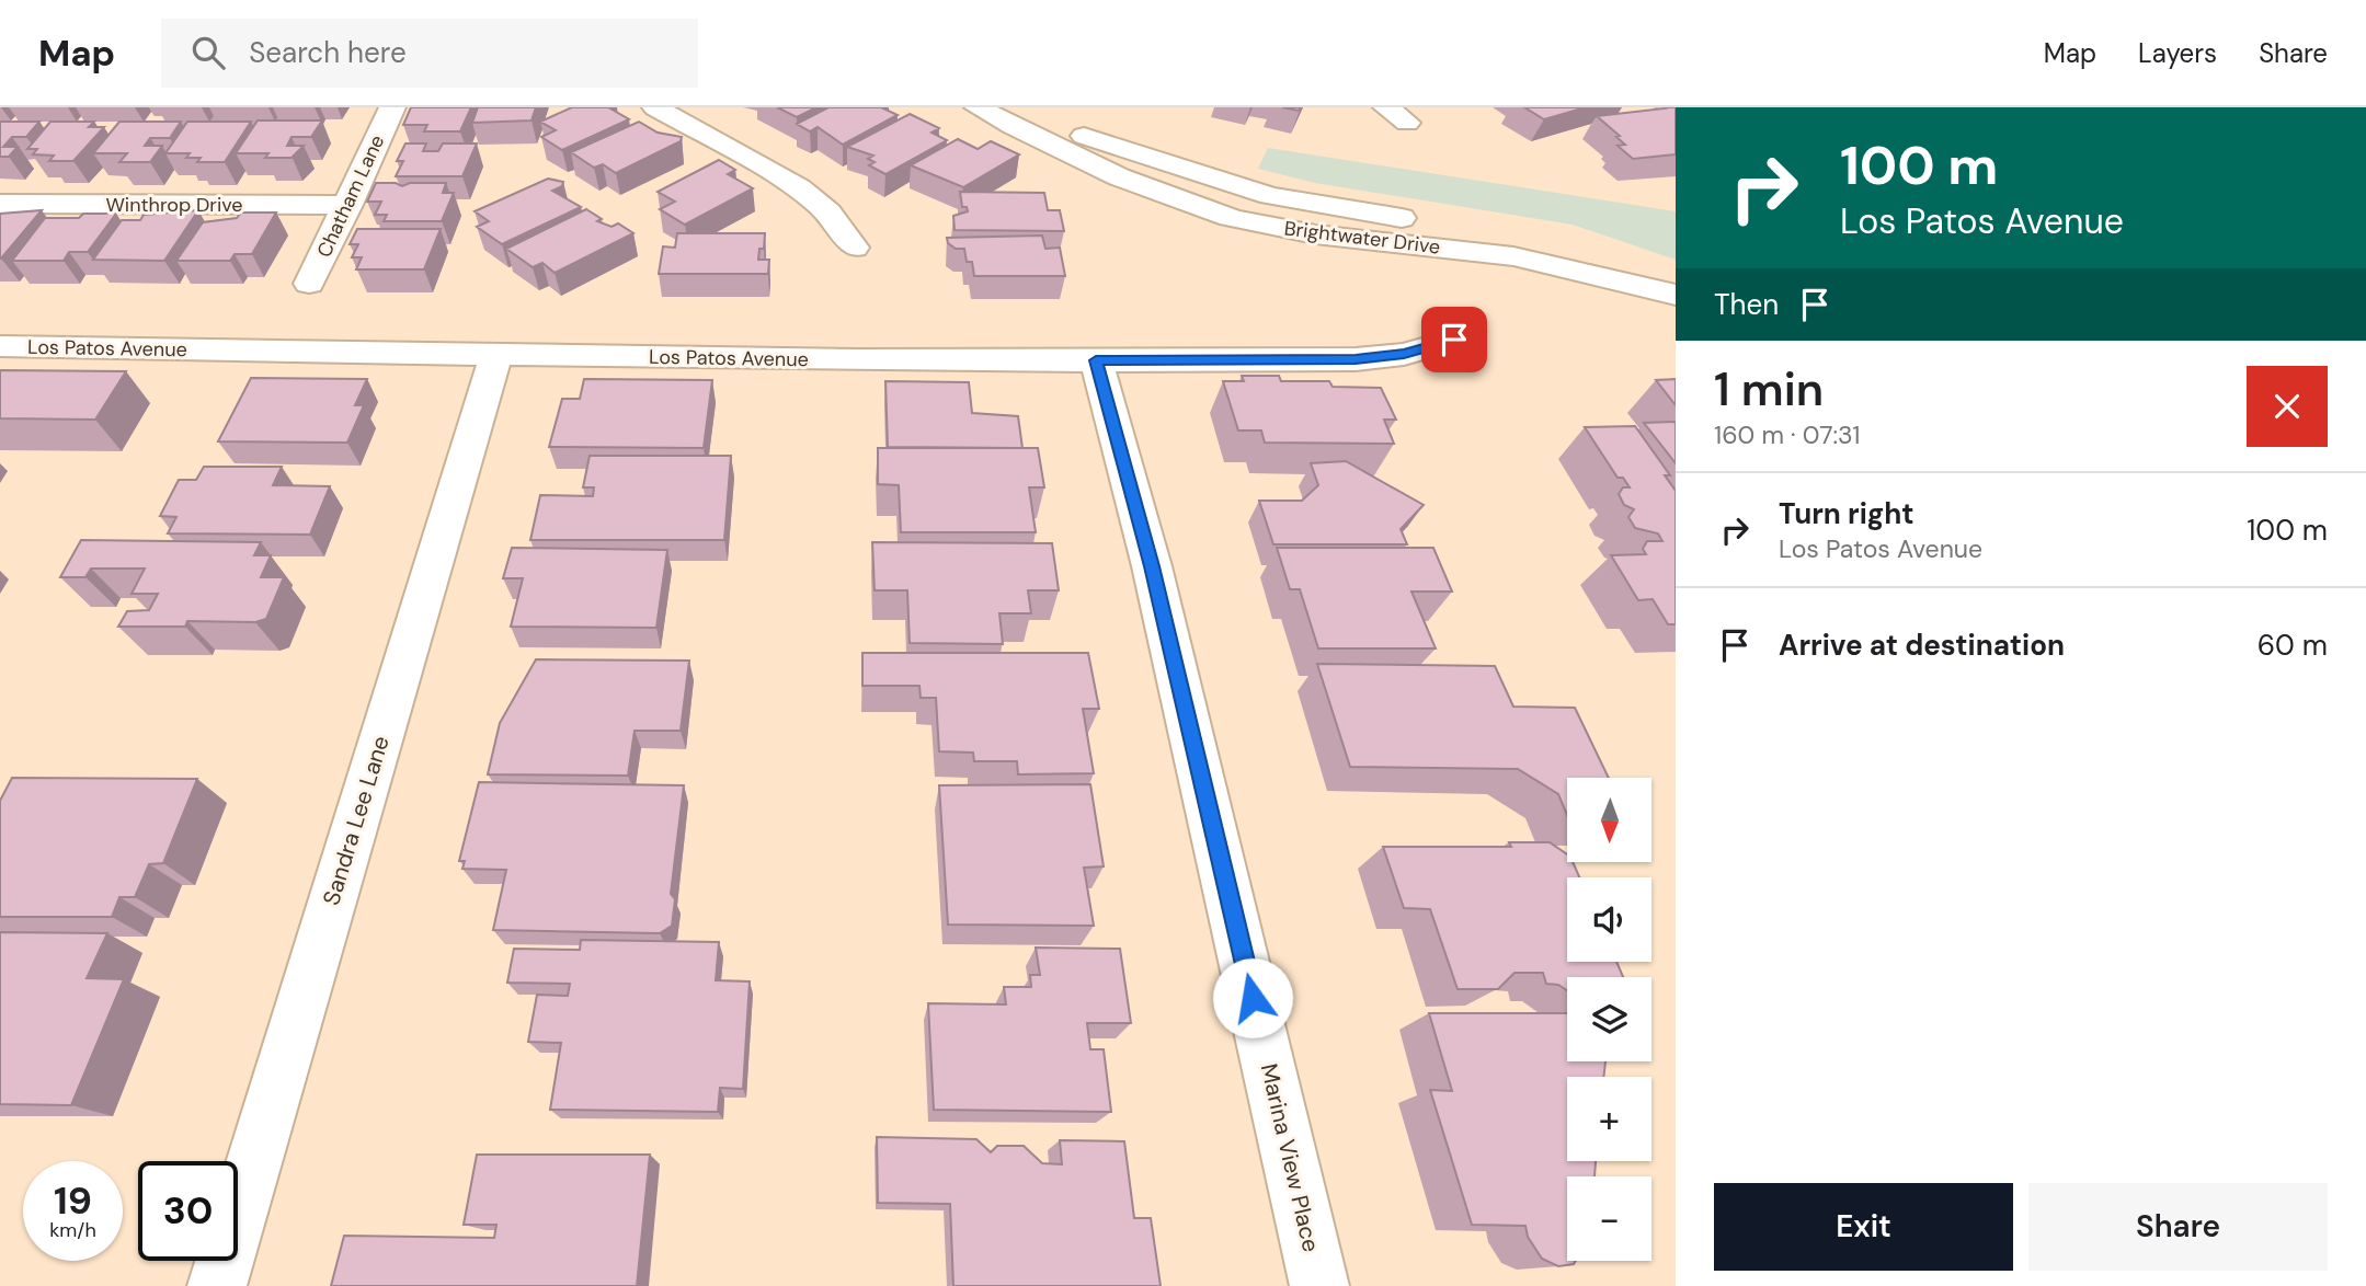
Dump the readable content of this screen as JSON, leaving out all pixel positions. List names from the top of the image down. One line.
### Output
{"streets":{"street":["Chatham Lane","Winthrop Drive","Brightwater Drive","Los Patos Avenue","Sandra Lee Lane","Marina View Place"]},"crossings":[["Chatham Lane","Winthrop Drive"],["Los Patos Avenue","Sandra Lee Lane"],["Los Patos Avenue","Marina View Place"]],"north":"bottom","page":{"header":"Map","search":"Search here","nav":["Map","Layers","Share"],"turn":["100 m","Los Patos Avenue"],"then":"Then","heading":["1 min","160 m · 07:31"],"list":[{"name":"Turn right","note":"Los Patos Avenue","value":"100 m"},{"name":"Arrive at destination","value":"60 m"}],"map_buttons":["+","−"],"speed":"19 km/h","limit":"30","buttons":["Exit","Share"]}}
